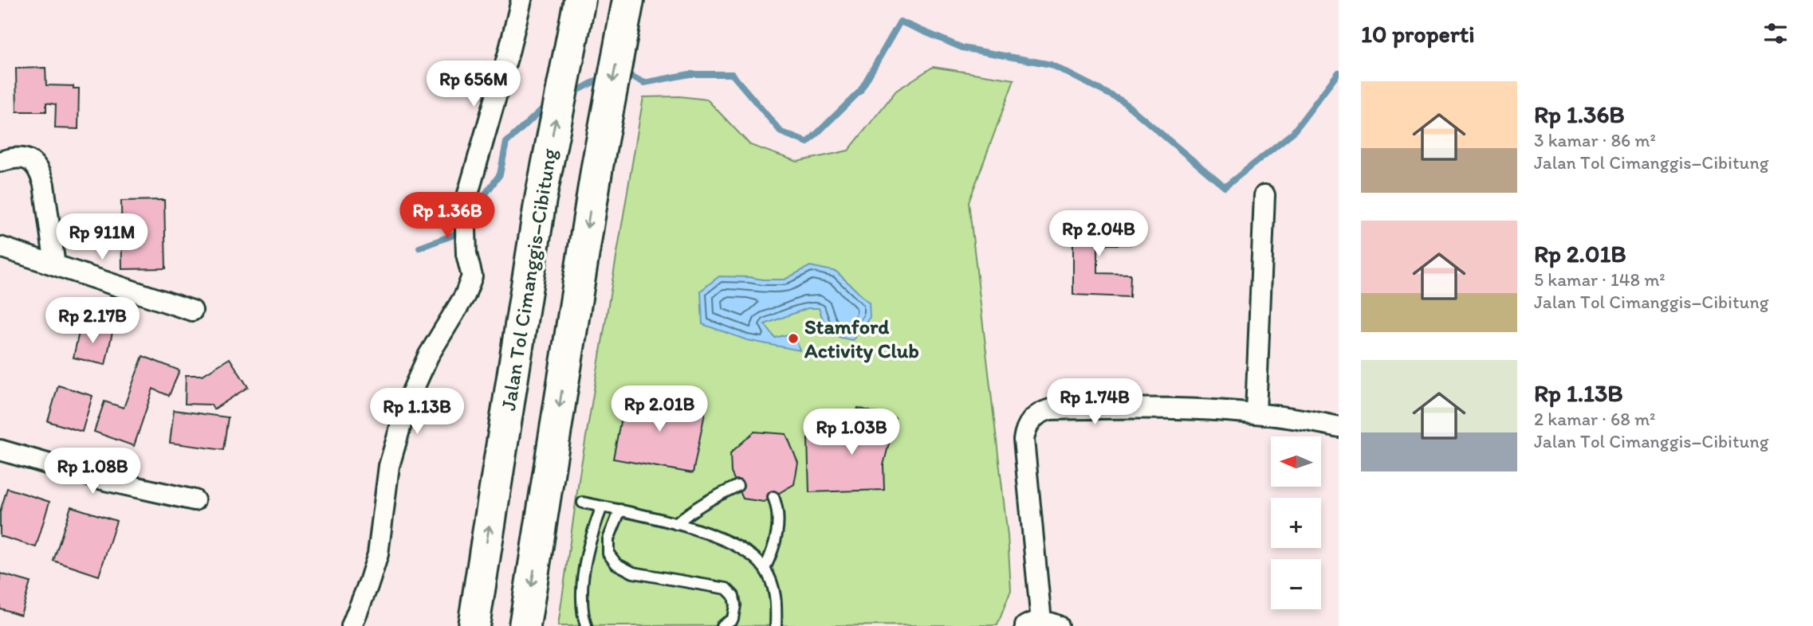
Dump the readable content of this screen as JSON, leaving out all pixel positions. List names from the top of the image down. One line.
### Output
{"streets":{"highway":["Jalan Tol Cimanggis–Cibitung"]},"places":["Stamford Activity Club"],"north":"left","page":{"heading":"10 properti","price":["Rp 656M","Rp 1.36B","Rp 2.04B","Rp 911M","Rp 2.17B","Rp 1.74B","Rp 2.01B","Rp 1.13B","Rp 1.03B","Rp 1.08B"],"list":[{"name":"Rp 1.36B","note":"3 kamar · 86 m² · Jalan Tol Cimanggis–Cibitung"},{"name":"Rp 2.01B","note":"5 kamar · 148 m² · Jalan Tol Cimanggis–Cibitung"},{"name":"Rp 1.13B","note":"2 kamar · 68 m² · Jalan Tol Cimanggis–Cibitung"}],"map_buttons":["+","−"]}}
